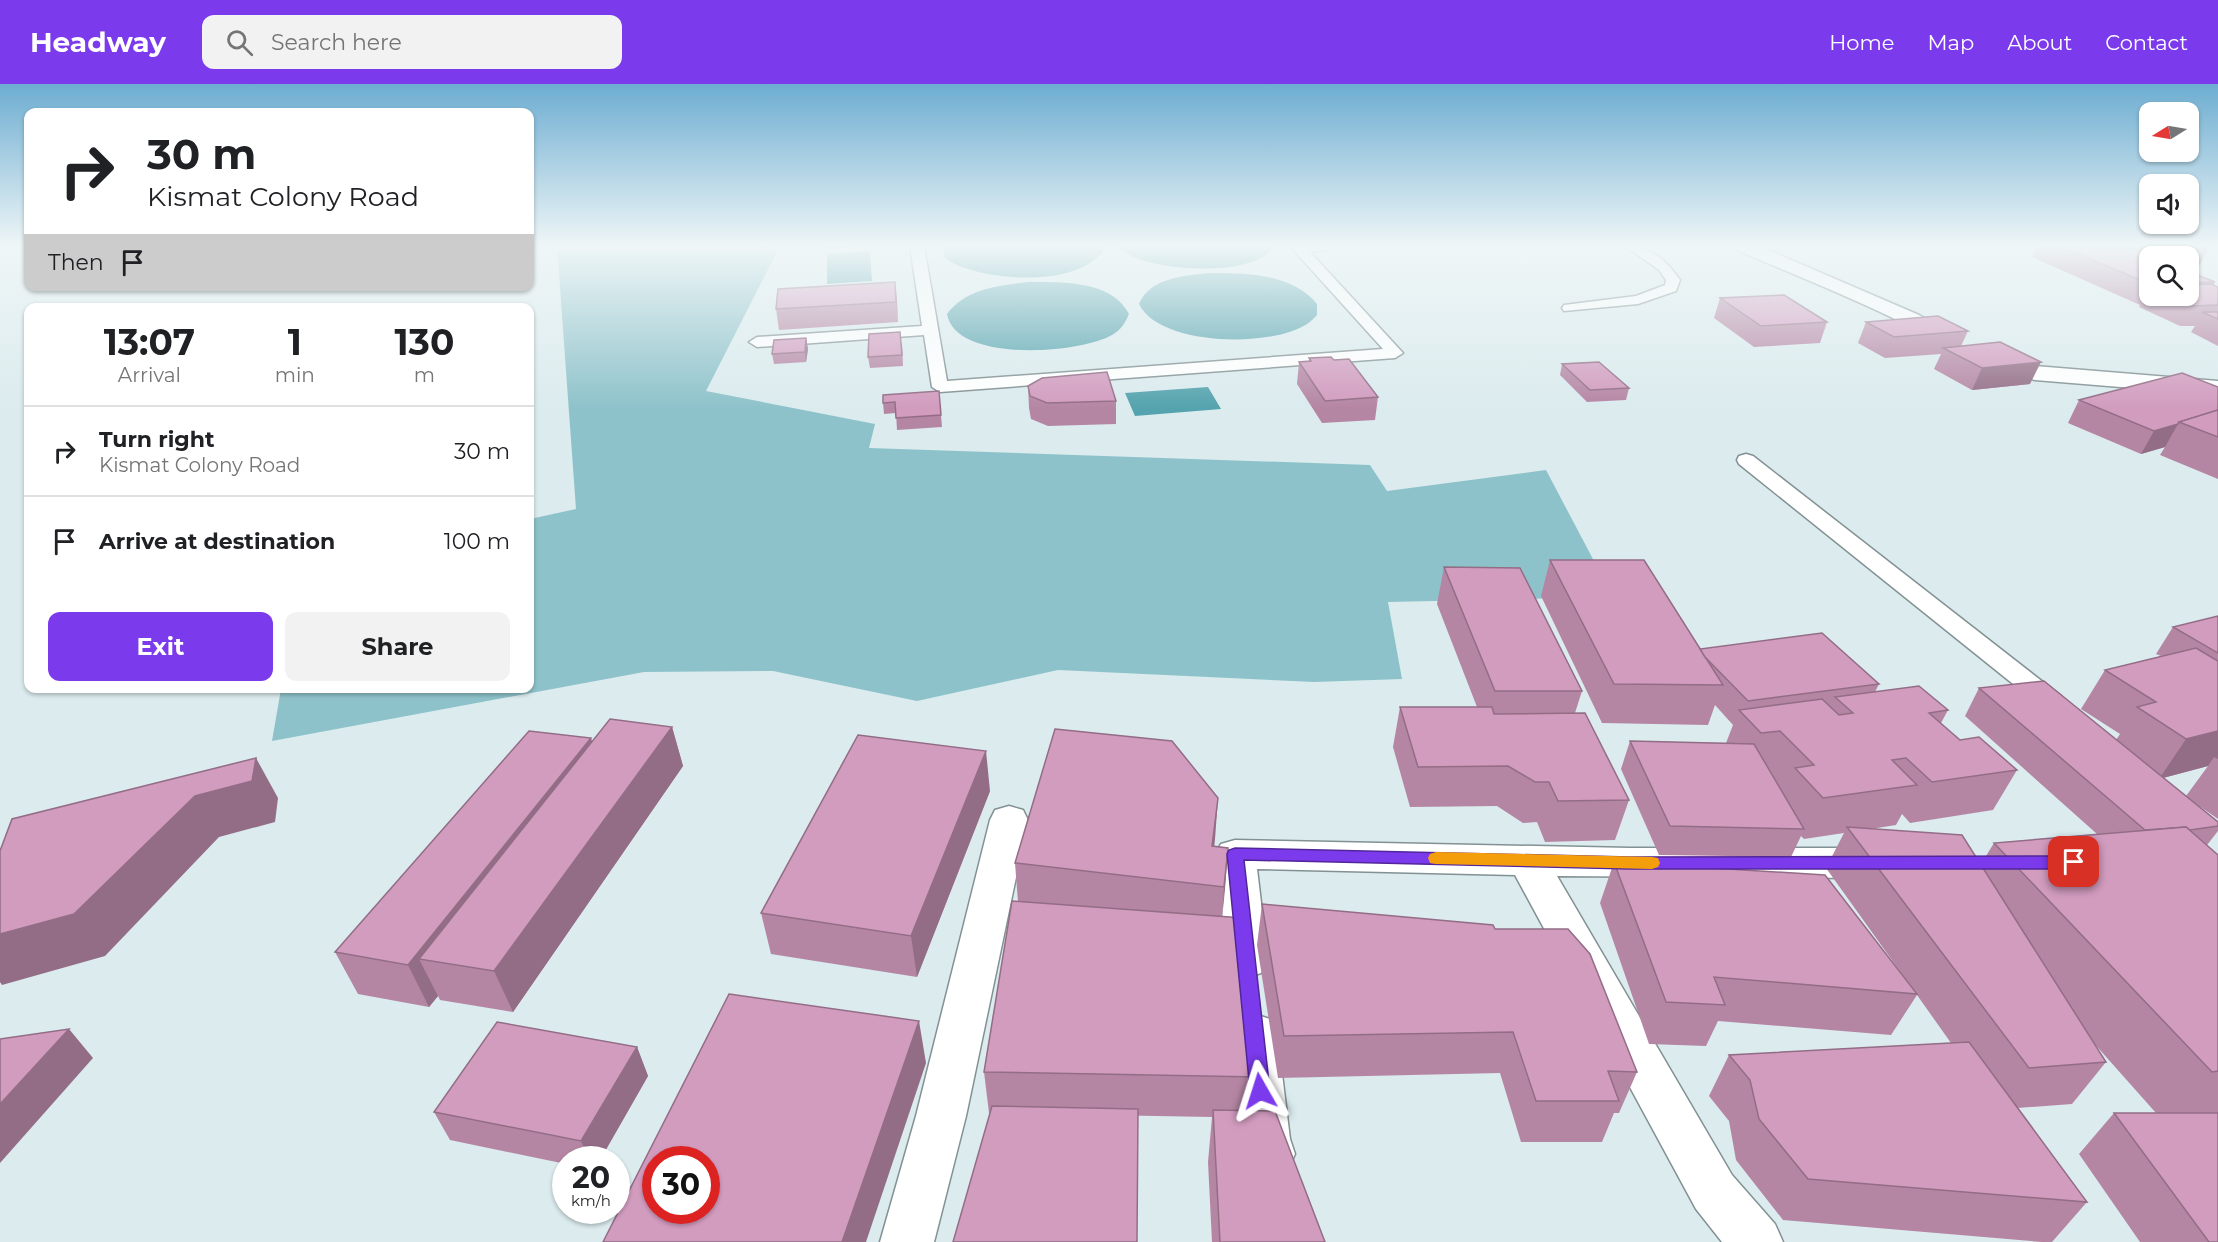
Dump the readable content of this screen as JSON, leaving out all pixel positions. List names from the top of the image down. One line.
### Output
{"north":"left","page":{"header":"Headway","search":"Search here","nav":["Home","Map","About","Contact"],"turn":["30 m","Kismat Colony Road"],"then":"Then","eta":["13:07","Arrival","1","min","130","m"],"list":[{"name":"Turn right","note":"Kismat Colony Road","value":"30 m"},{"name":"Arrive at destination","value":"100 m"}],"buttons":["Exit","Share"],"speed":"20 km/h","limit":"30"}}
